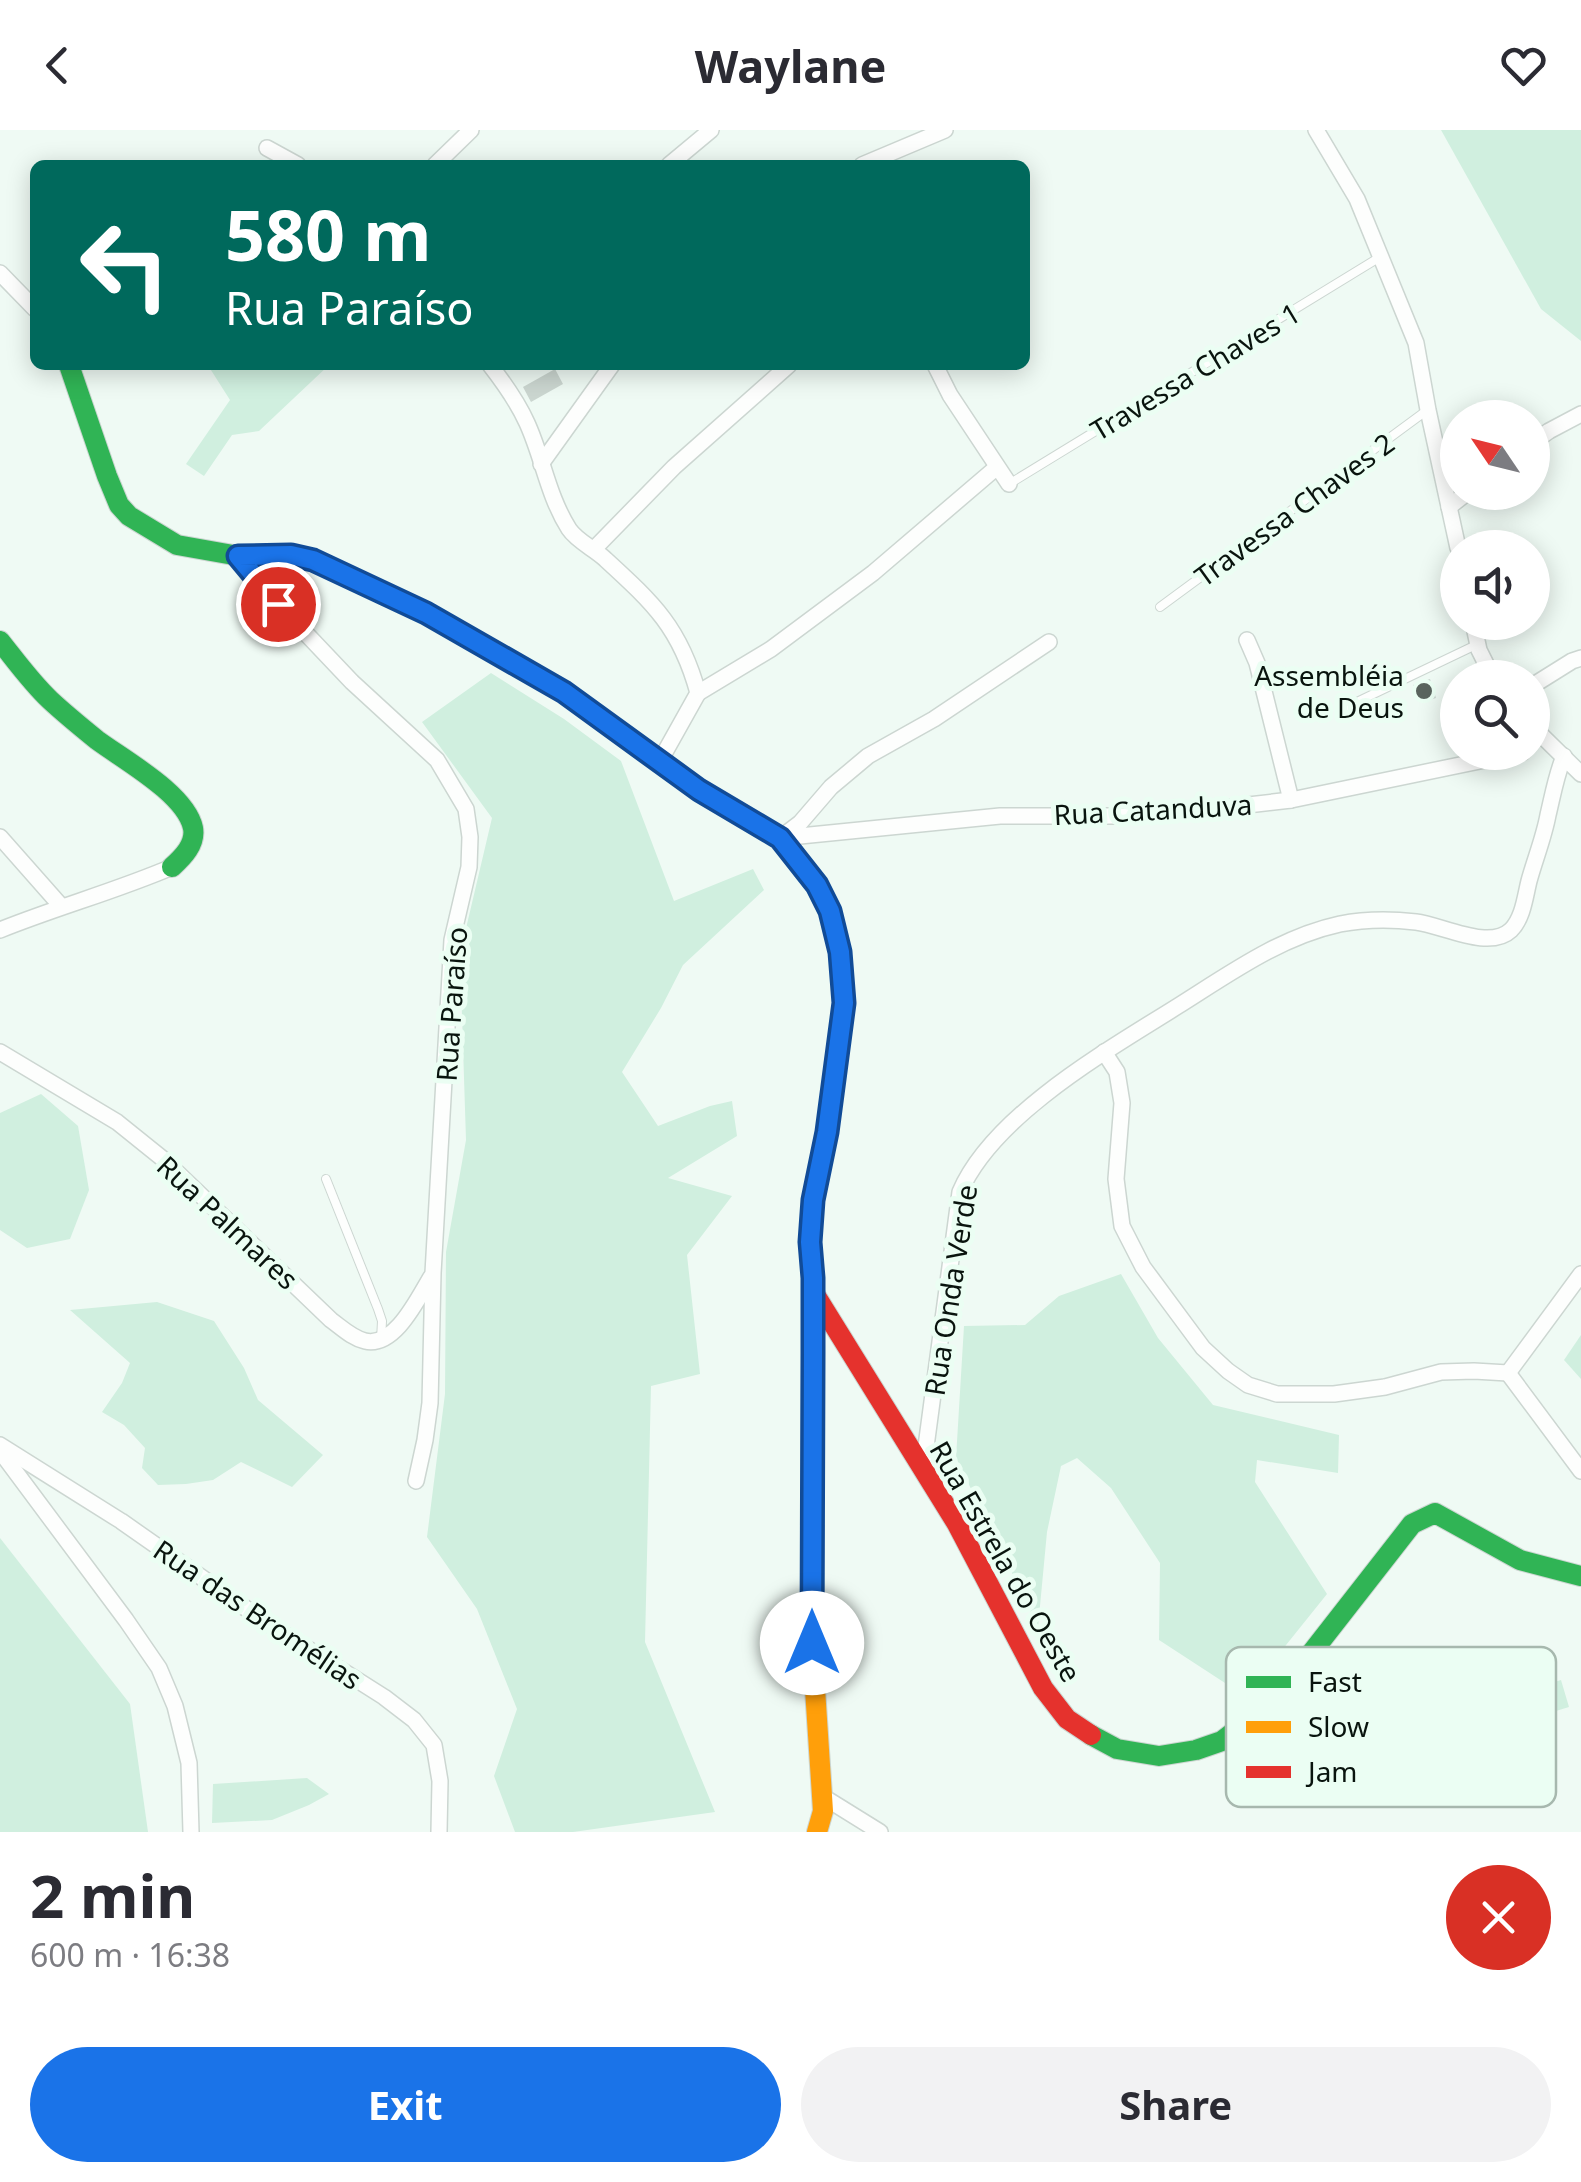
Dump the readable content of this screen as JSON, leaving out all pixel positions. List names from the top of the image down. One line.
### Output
{"streets":{"street":["Rua Catanduva","Rua Paraíso","Rua Palmares","Rua Onda Verde","Rua Estrela do Oeste","Rua das Bromélias"],"lane":["Travessa Chaves 1","Travessa Chaves 2"]},"crossings":[["Rua Onda Verde","Rua Estrela do Oeste"]],"places":["Assembléia de Deus"],"legend":["Fast","Slow","Jam"],"north":"top left","page":{"header":"Waylane","turn":["580 m","Rua Paraíso"],"heading":["2 min","600 m · 16:38"],"buttons":["Exit","Share"]}}
